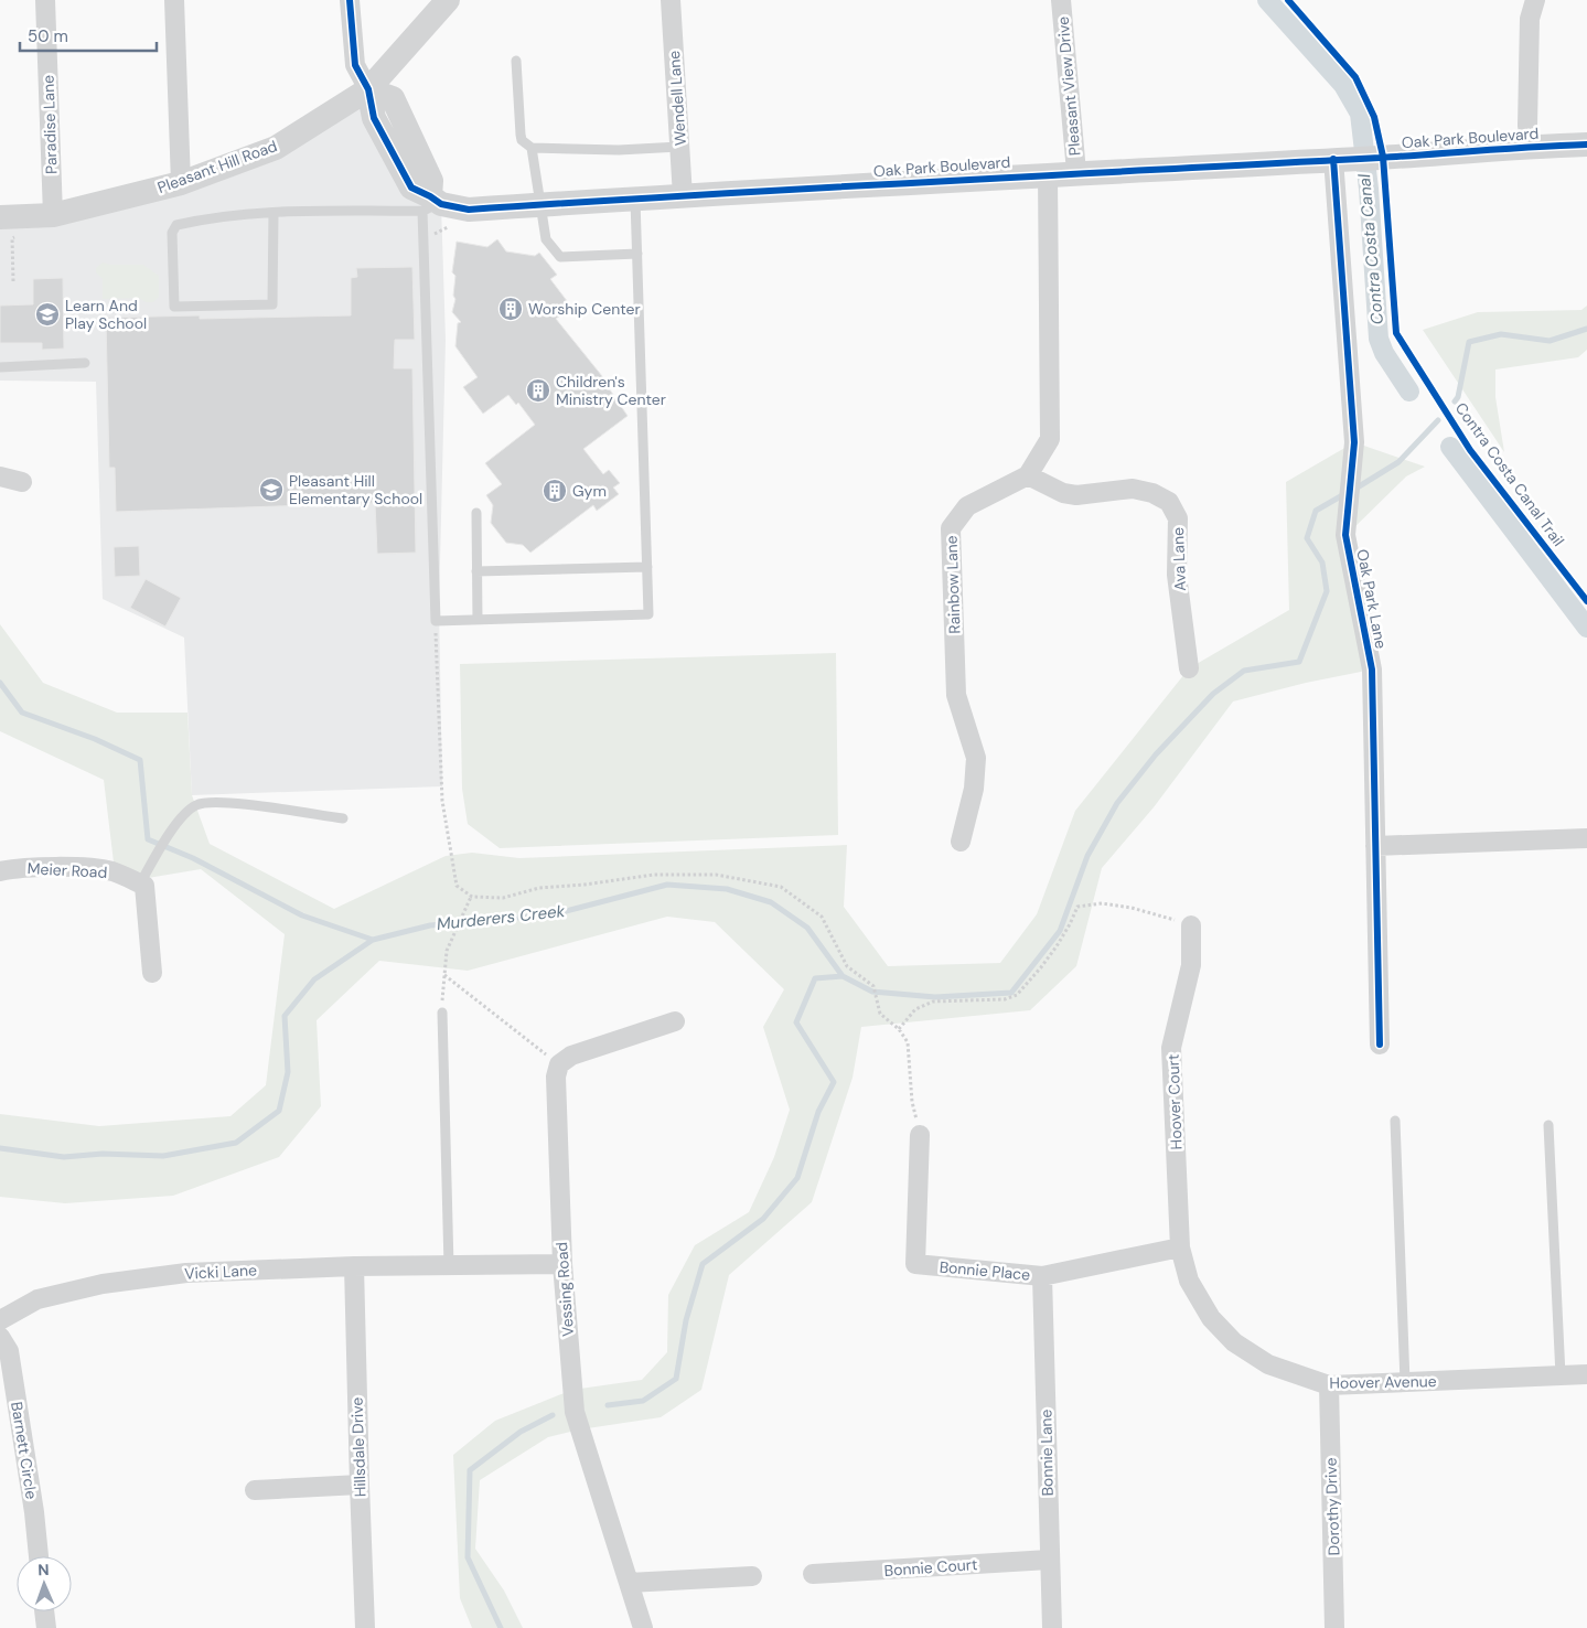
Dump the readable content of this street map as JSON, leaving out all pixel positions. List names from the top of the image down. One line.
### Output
{"streets":{"street":["Pleasant View Drive","Wendell Lane","Paradise Lane","Oak Park Boulevard","Pleasant Hill Road","Ava Lane","Rainbow Lane","Oak Park Lane","Meier Road","Hoover Court","Bonnie Place","Vicki Lane","Vessing Road","Hoover Avenue","Hillsdale Drive","Barnett Circle","Bonnie Lane","Dorothy Drive","Bonnie Court"],"cycle path":["Contra Costa Canal Trail"]},"crossings":[["Pleasant View Drive","Oak Park Boulevard"],["Wendell Lane","Oak Park Boulevard"],["Paradise Lane","Pleasant Hill Road"],["Oak Park Boulevard","Oak Park Lane"],["Ava Lane","Rainbow Lane"],["Hoover Court","Bonnie Place"],["Hoover Court","Hoover Avenue"],["Bonnie Place","Hoover Avenue"],["Bonnie Place","Bonnie Lane"],["Vicki Lane","Vessing Road"],["Vicki Lane","Hillsdale Drive"],["Hoover Avenue","Dorothy Drive"],["Bonnie Lane","Bonnie Court"]],"water":["Contra Costa Canal","Murderers Creek"],"places":{"building":["Worship Center","Children's Ministry Center","Gym"],"school or university":["Learn And Play School","Pleasant Hill Elementary School"]},"scale_bar":"50 m","north":"top"}
